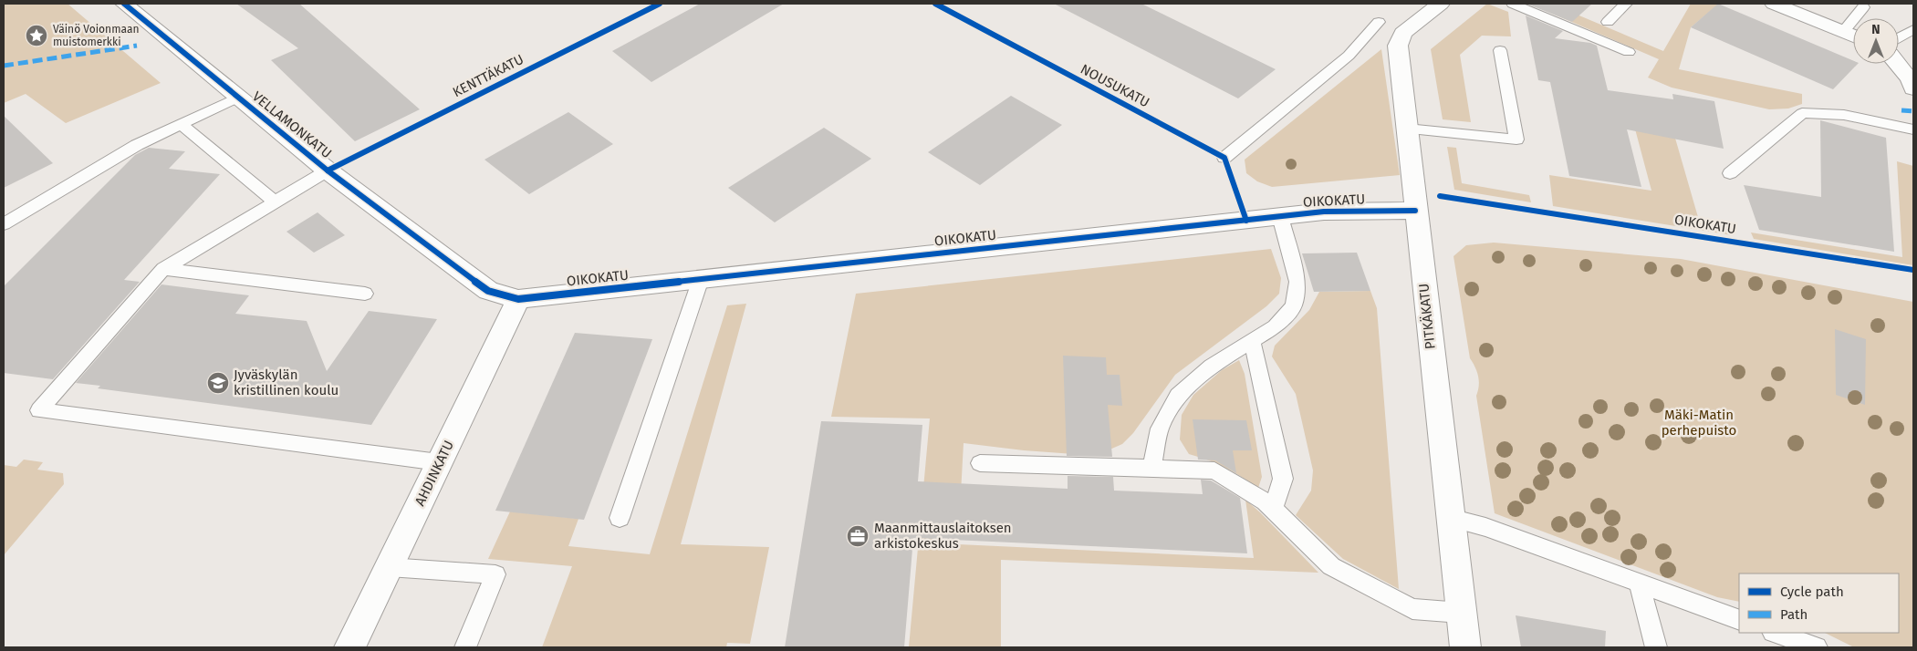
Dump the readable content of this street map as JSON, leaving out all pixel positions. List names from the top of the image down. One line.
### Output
{"streets":{"street":["VELLAMONKATU","OIKOKATU","PITKÄKATU","AHDINKATU"],"cycle path":["KENTTÄKATU","NOUSUKATU"]},"crossings":[["VELLAMONKATU","OIKOKATU"],["VELLAMONKATU","AHDINKATU"],["OIKOKATU","PITKÄKATU"],["OIKOKATU","AHDINKATU"]],"parks":["Mäki-Matin perhepuisto"],"places":{"place":["Väinö Voionmaan muistomerkki"],"school or university":["Jyväskylän kristillinen koulu"],"office":["Maanmittauslaitoksen arkistokeskus"]},"legend":["Cycle path","Path"],"north":"top"}
